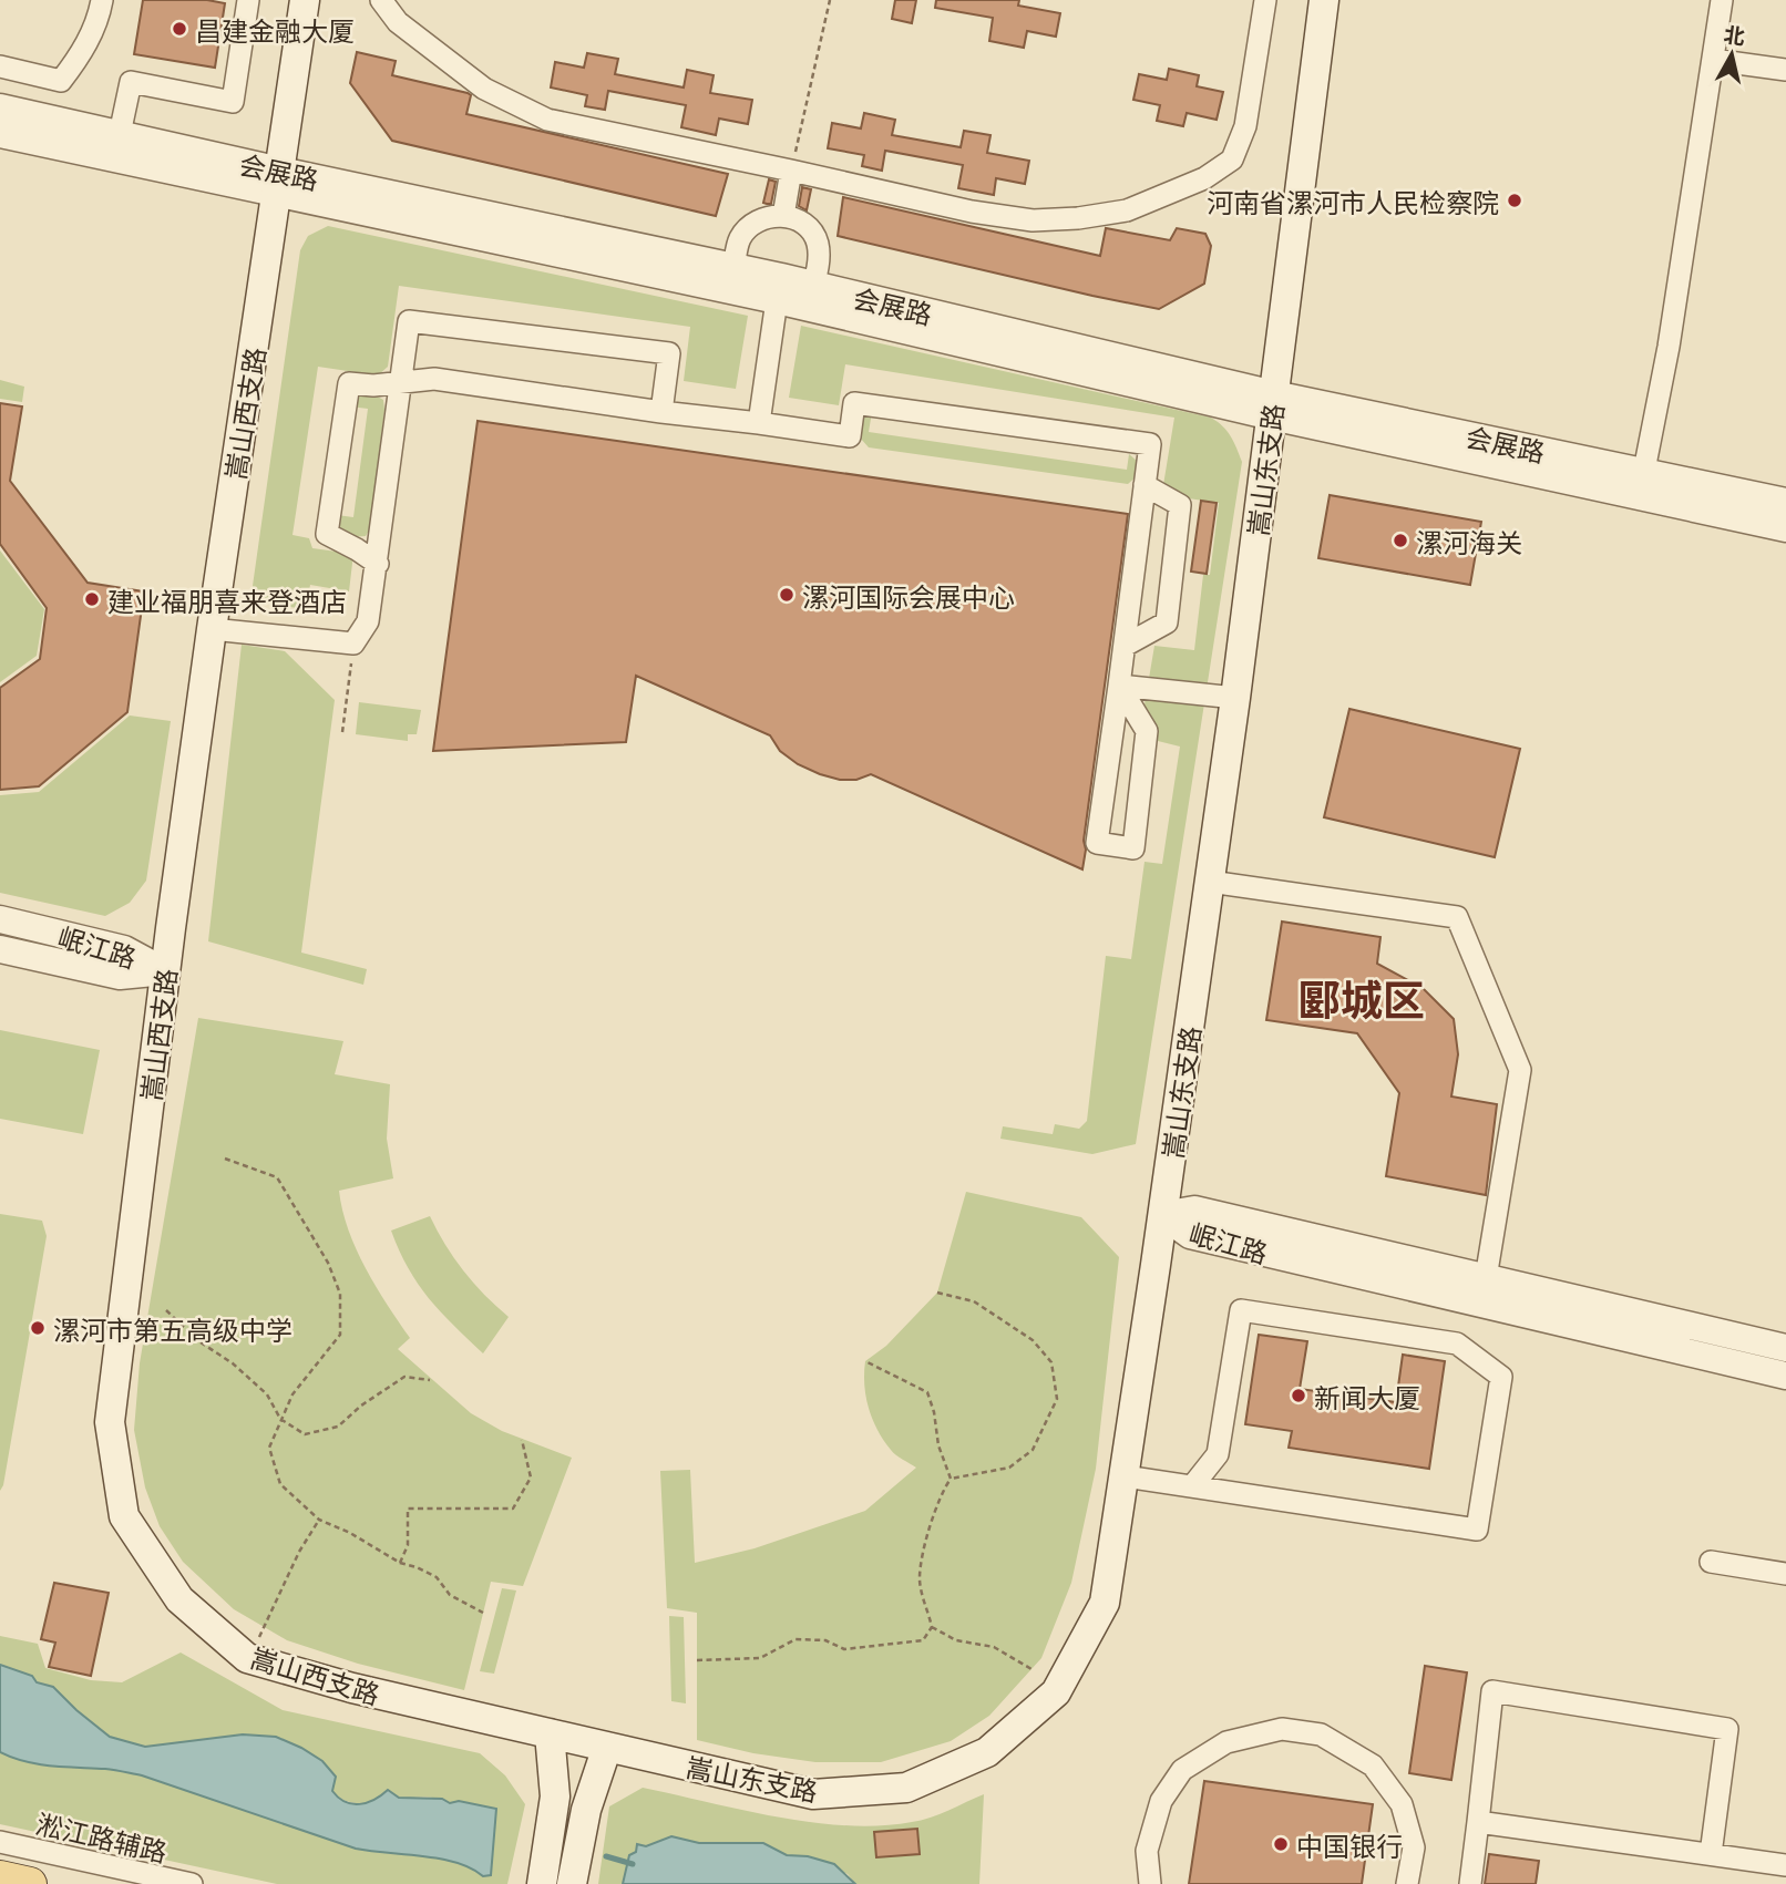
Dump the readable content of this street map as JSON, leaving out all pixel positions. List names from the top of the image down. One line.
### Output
{"streets":{"main road":["嵩山西支路","嵩山东支路"],"street":["会展路","岷江路","淞江路辅路"]},"crossings":[["会展路","嵩山西支路"],["会展路","嵩山东支路"],["嵩山西支路","嵩山东支路"],["嵩山西支路","岷江路"],["嵩山东支路","岷江路"]],"districts":["郾城区"],"places":["昌建金融大厦","河南省漯河市人民检察院","漯河海关","漯河国际会展中心","建业福朋喜来登酒店","漯河市第五高级中学","新闻大厦","中国银行"],"north":"top"}
